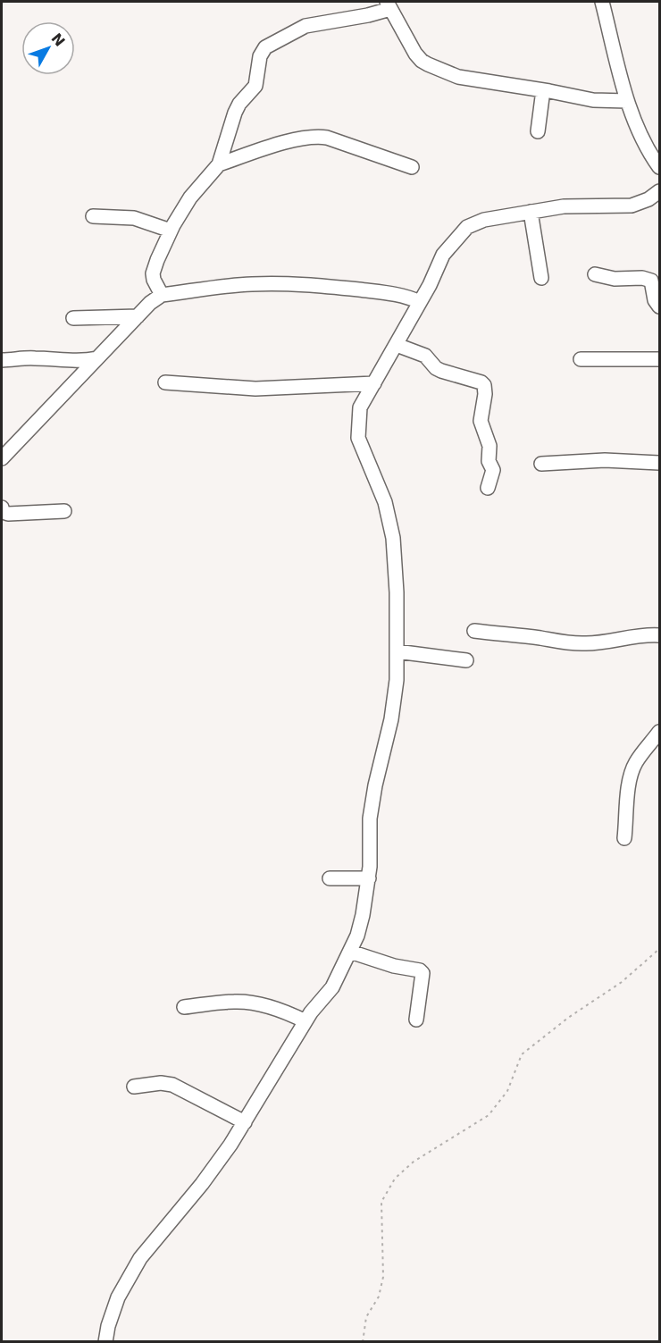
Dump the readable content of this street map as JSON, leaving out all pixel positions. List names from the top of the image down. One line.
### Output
{"north":"top right"}
